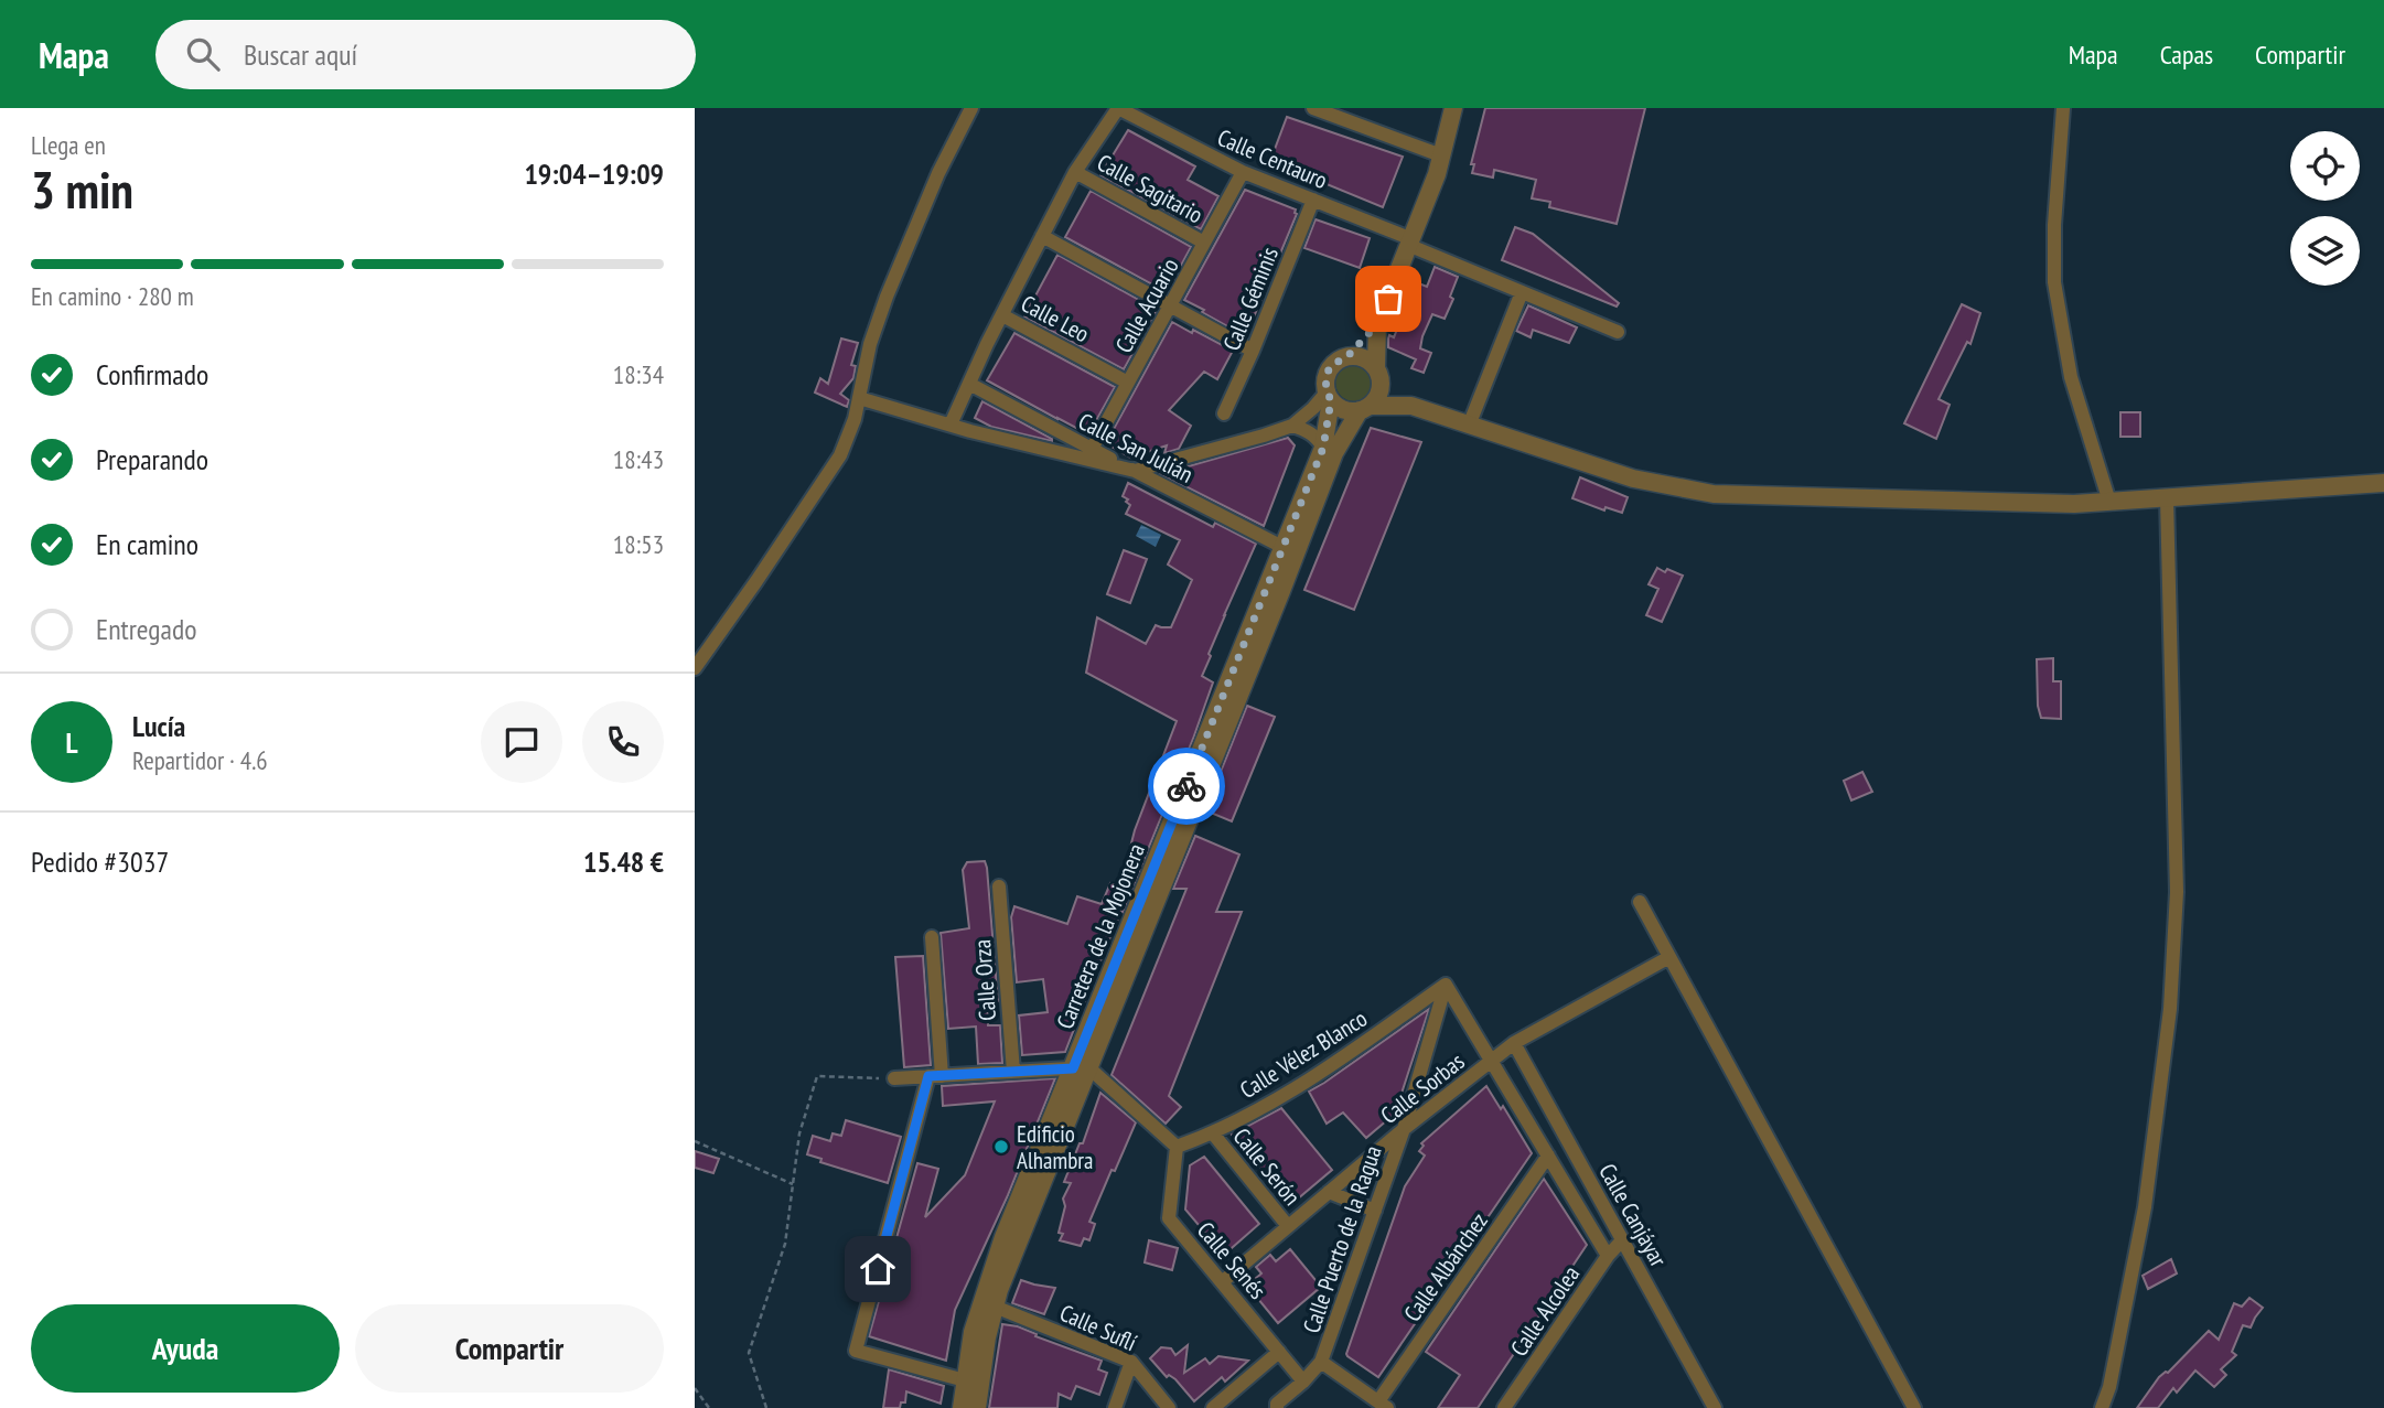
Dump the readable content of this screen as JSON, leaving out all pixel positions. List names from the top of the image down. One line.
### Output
{"streets":{"street":["Calle Centauro","Calle Sagitario","Calle Géminis","Calle Acuario","Calle Leo","Calle San Julián","Carretera de la Mojonera","Calle Orza","Calle Vélez Blanco","Calle Sorbas","Calle Serón","Calle Canjáyar","Calle Puerto de la Ragua","Calle Senés","Calle Albánchez","Calle Alcolea","Calle Suflí"]},"crossings":[["Calle Centauro","Calle Géminis"],["Calle Centauro","Calle Acuario"],["Calle Sagitario","Calle Acuario"],["Calle Acuario","Calle Leo"],["Calle Acuario","Calle San Julián"],["Calle San Julián","Carretera de la Mojonera"],["Carretera de la Mojonera","Calle Suflí"],["Calle Vélez Blanco","Calle Serón"],["Calle Vélez Blanco","Calle Canjáyar"],["Calle Vélez Blanco","Calle Puerto de la Ragua"],["Calle Vélez Blanco","Calle Senés"],["Calle Sorbas","Calle Serón"],["Calle Sorbas","Calle Canjáyar"],["Calle Sorbas","Calle Puerto de la Ragua"],["Calle Sorbas","Calle Senés"],["Calle Canjáyar","Calle Puerto de la Ragua"],["Calle Canjáyar","Calle Albánchez"],["Calle Canjáyar","Calle Alcolea"],["Calle Puerto de la Ragua","Calle Senés"]],"places":["Edificio Alhambra"],"page":{"header":"Mapa","search":"Buscar aquí","nav":["Mapa","Capas","Compartir"],"heading":["3 min","Llega en","19:04–19:09"],"panel":["Lucía","Repartidor · 4.6","Pedido #3037","15.48 €"],"bar":"En camino · 280 m","list":[["Confirmado","18:34"],["Preparando","18:43"],["En camino","18:53"],"Entregado"],"round":"L","buttons":["Ayuda","Compartir"]}}
